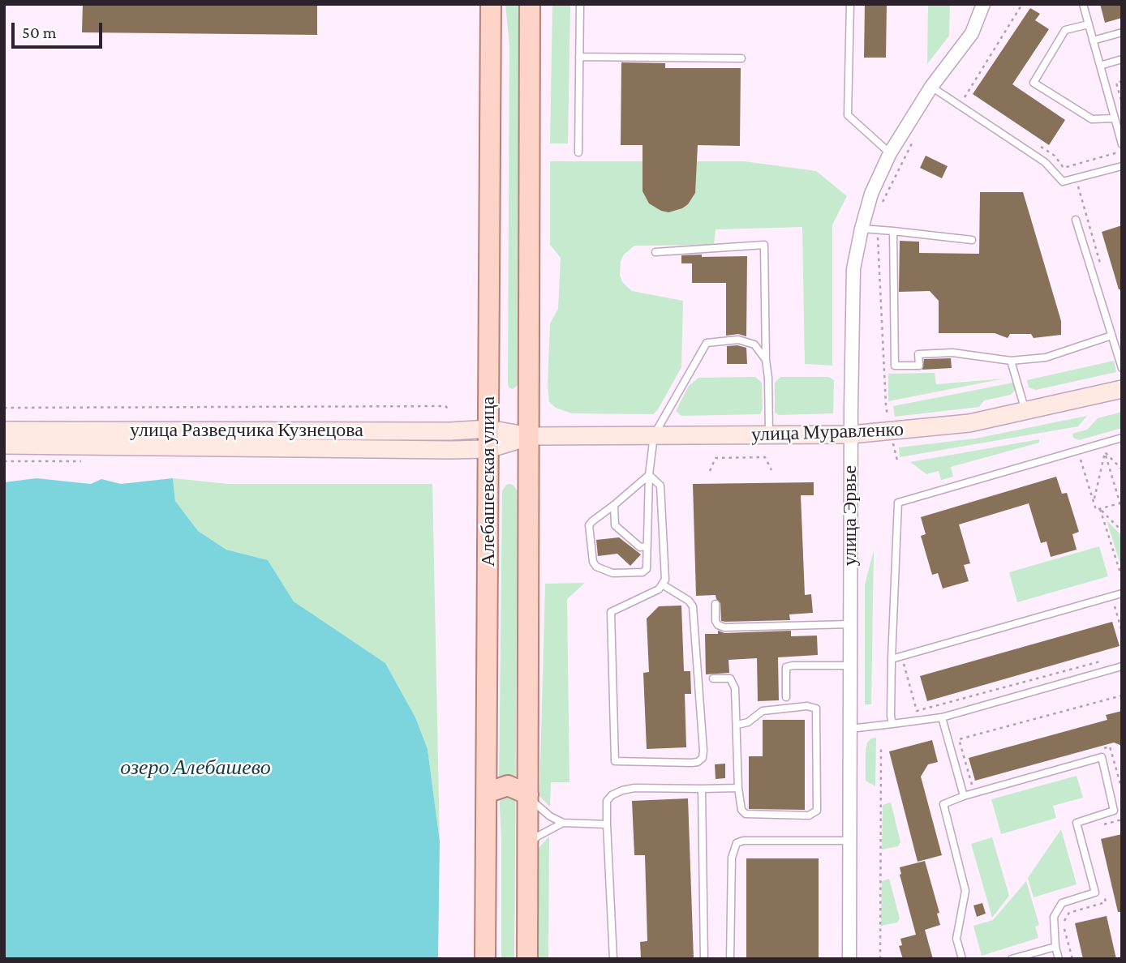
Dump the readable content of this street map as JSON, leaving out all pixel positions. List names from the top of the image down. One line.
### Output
{"streets":{"main road":["улица Разведчика Кузнецова","улица Муравленко","Алебашевская улица"],"street":["улица Эрвье"]},"crossings":[["улица Разведчика Кузнецова","улица Муравленко"],["улица Разведчика Кузнецова","Алебашевская улица"],["улица Муравленко","Алебашевская улица"],["улица Муравленко","улица Эрвье"]],"water":["озеро Алебашево"],"scale_bar":"50 m"}
